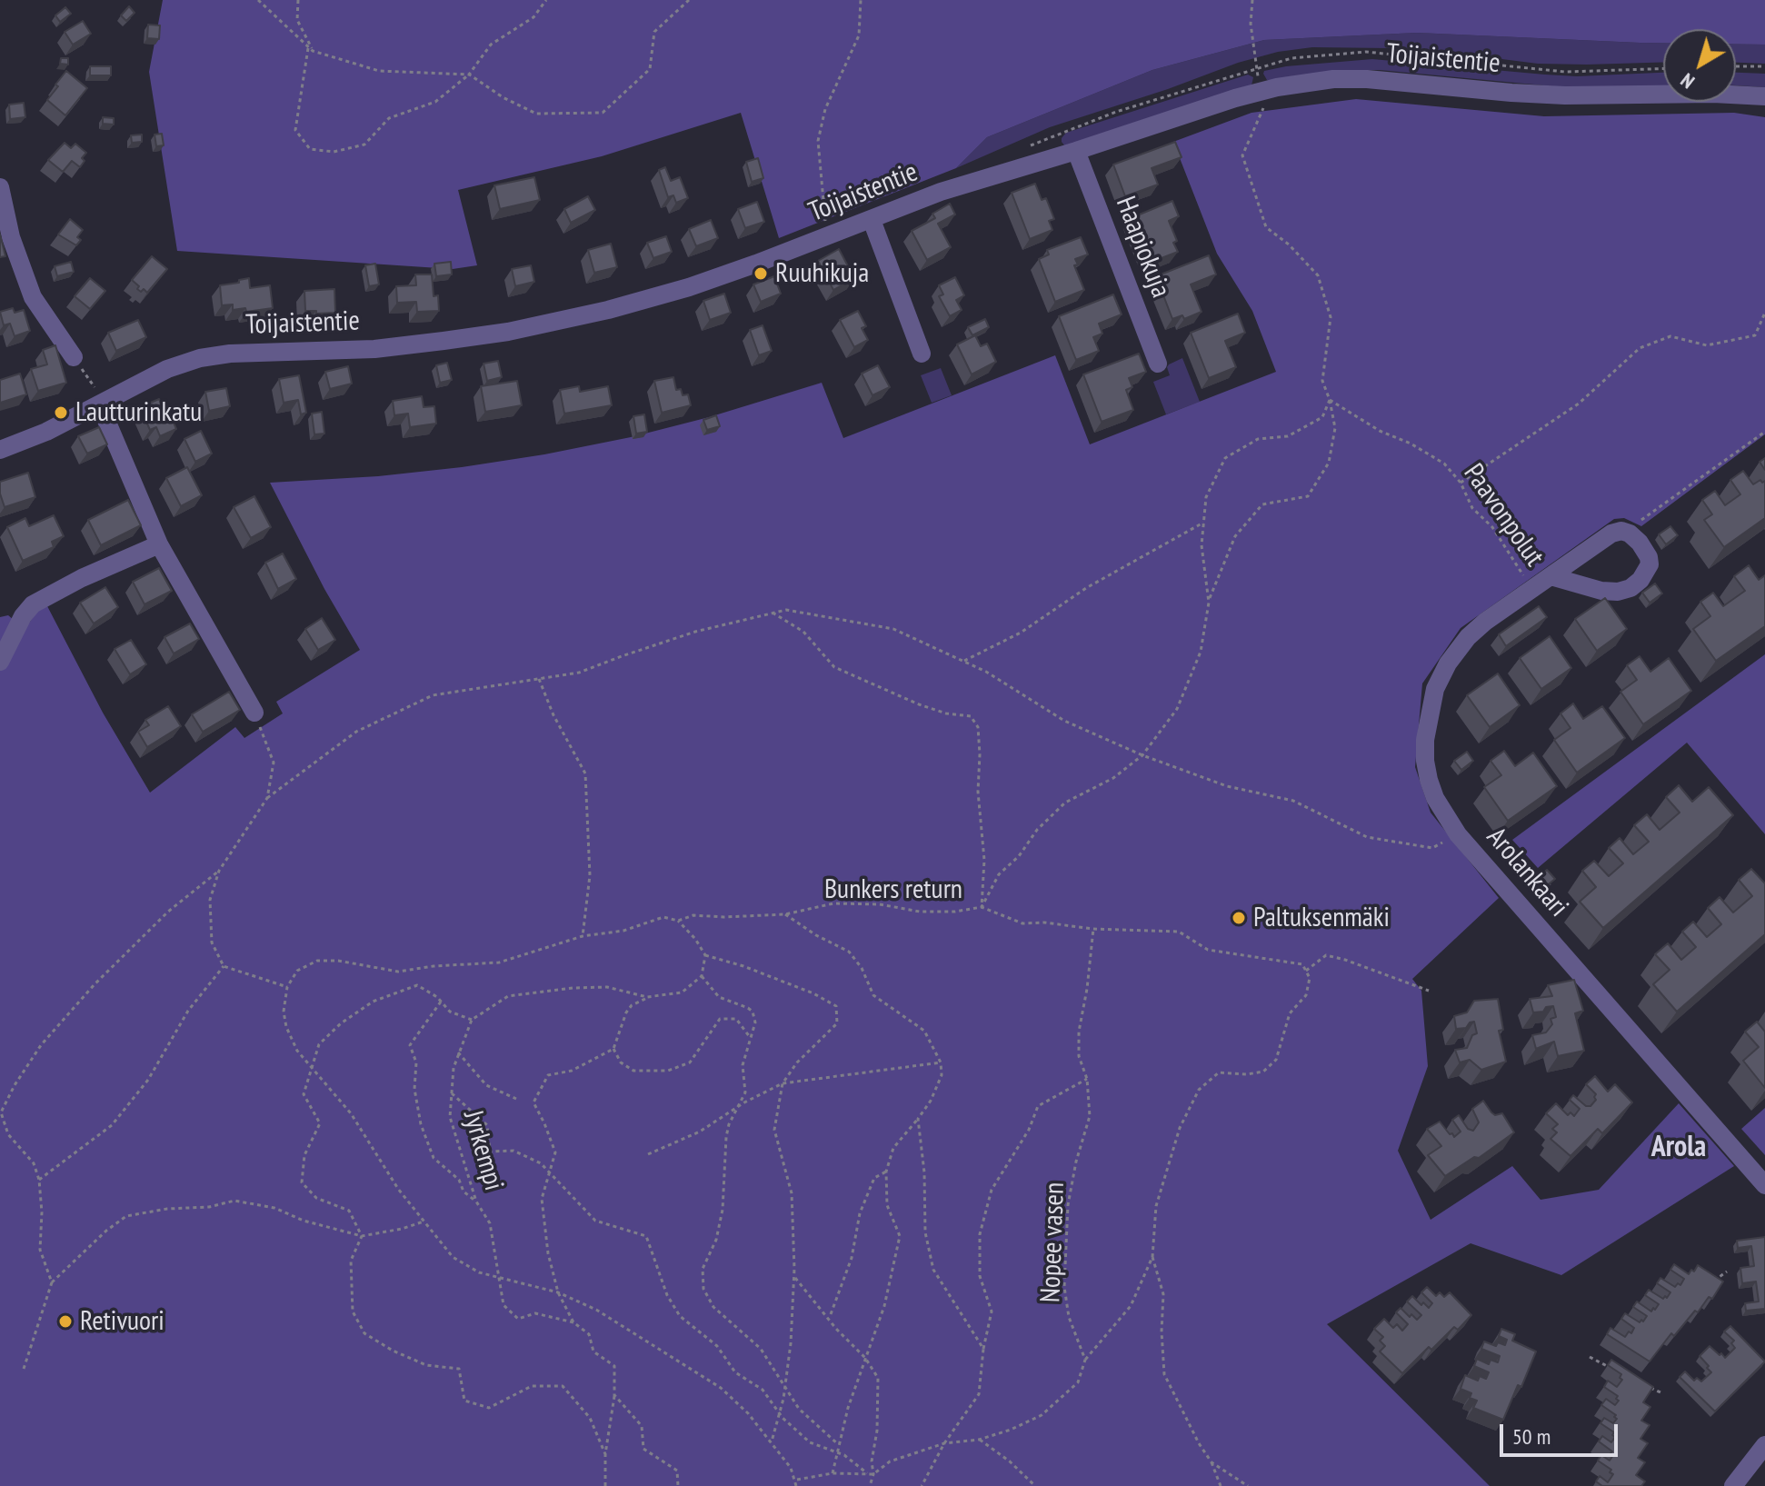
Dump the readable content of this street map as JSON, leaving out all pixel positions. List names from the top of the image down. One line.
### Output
{"streets":{"street":["Toijaistentie","Haapiokuja","Arolankaari"],"path":["Paavonpolut","Bunkers return","Jyrkempi","Nopee vasen"]},"crossings":[["Toijaistentie","Haapiokuja"],["Paavonpolut","Arolankaari"],["Paavonpolut","Bunkers return"]],"districts":["Arola"],"places":["Ruuhikuja","Lautturinkatu","Paltuksenmäki","Retivuori"],"scale_bar":"50 m","north":"bottom left"}
